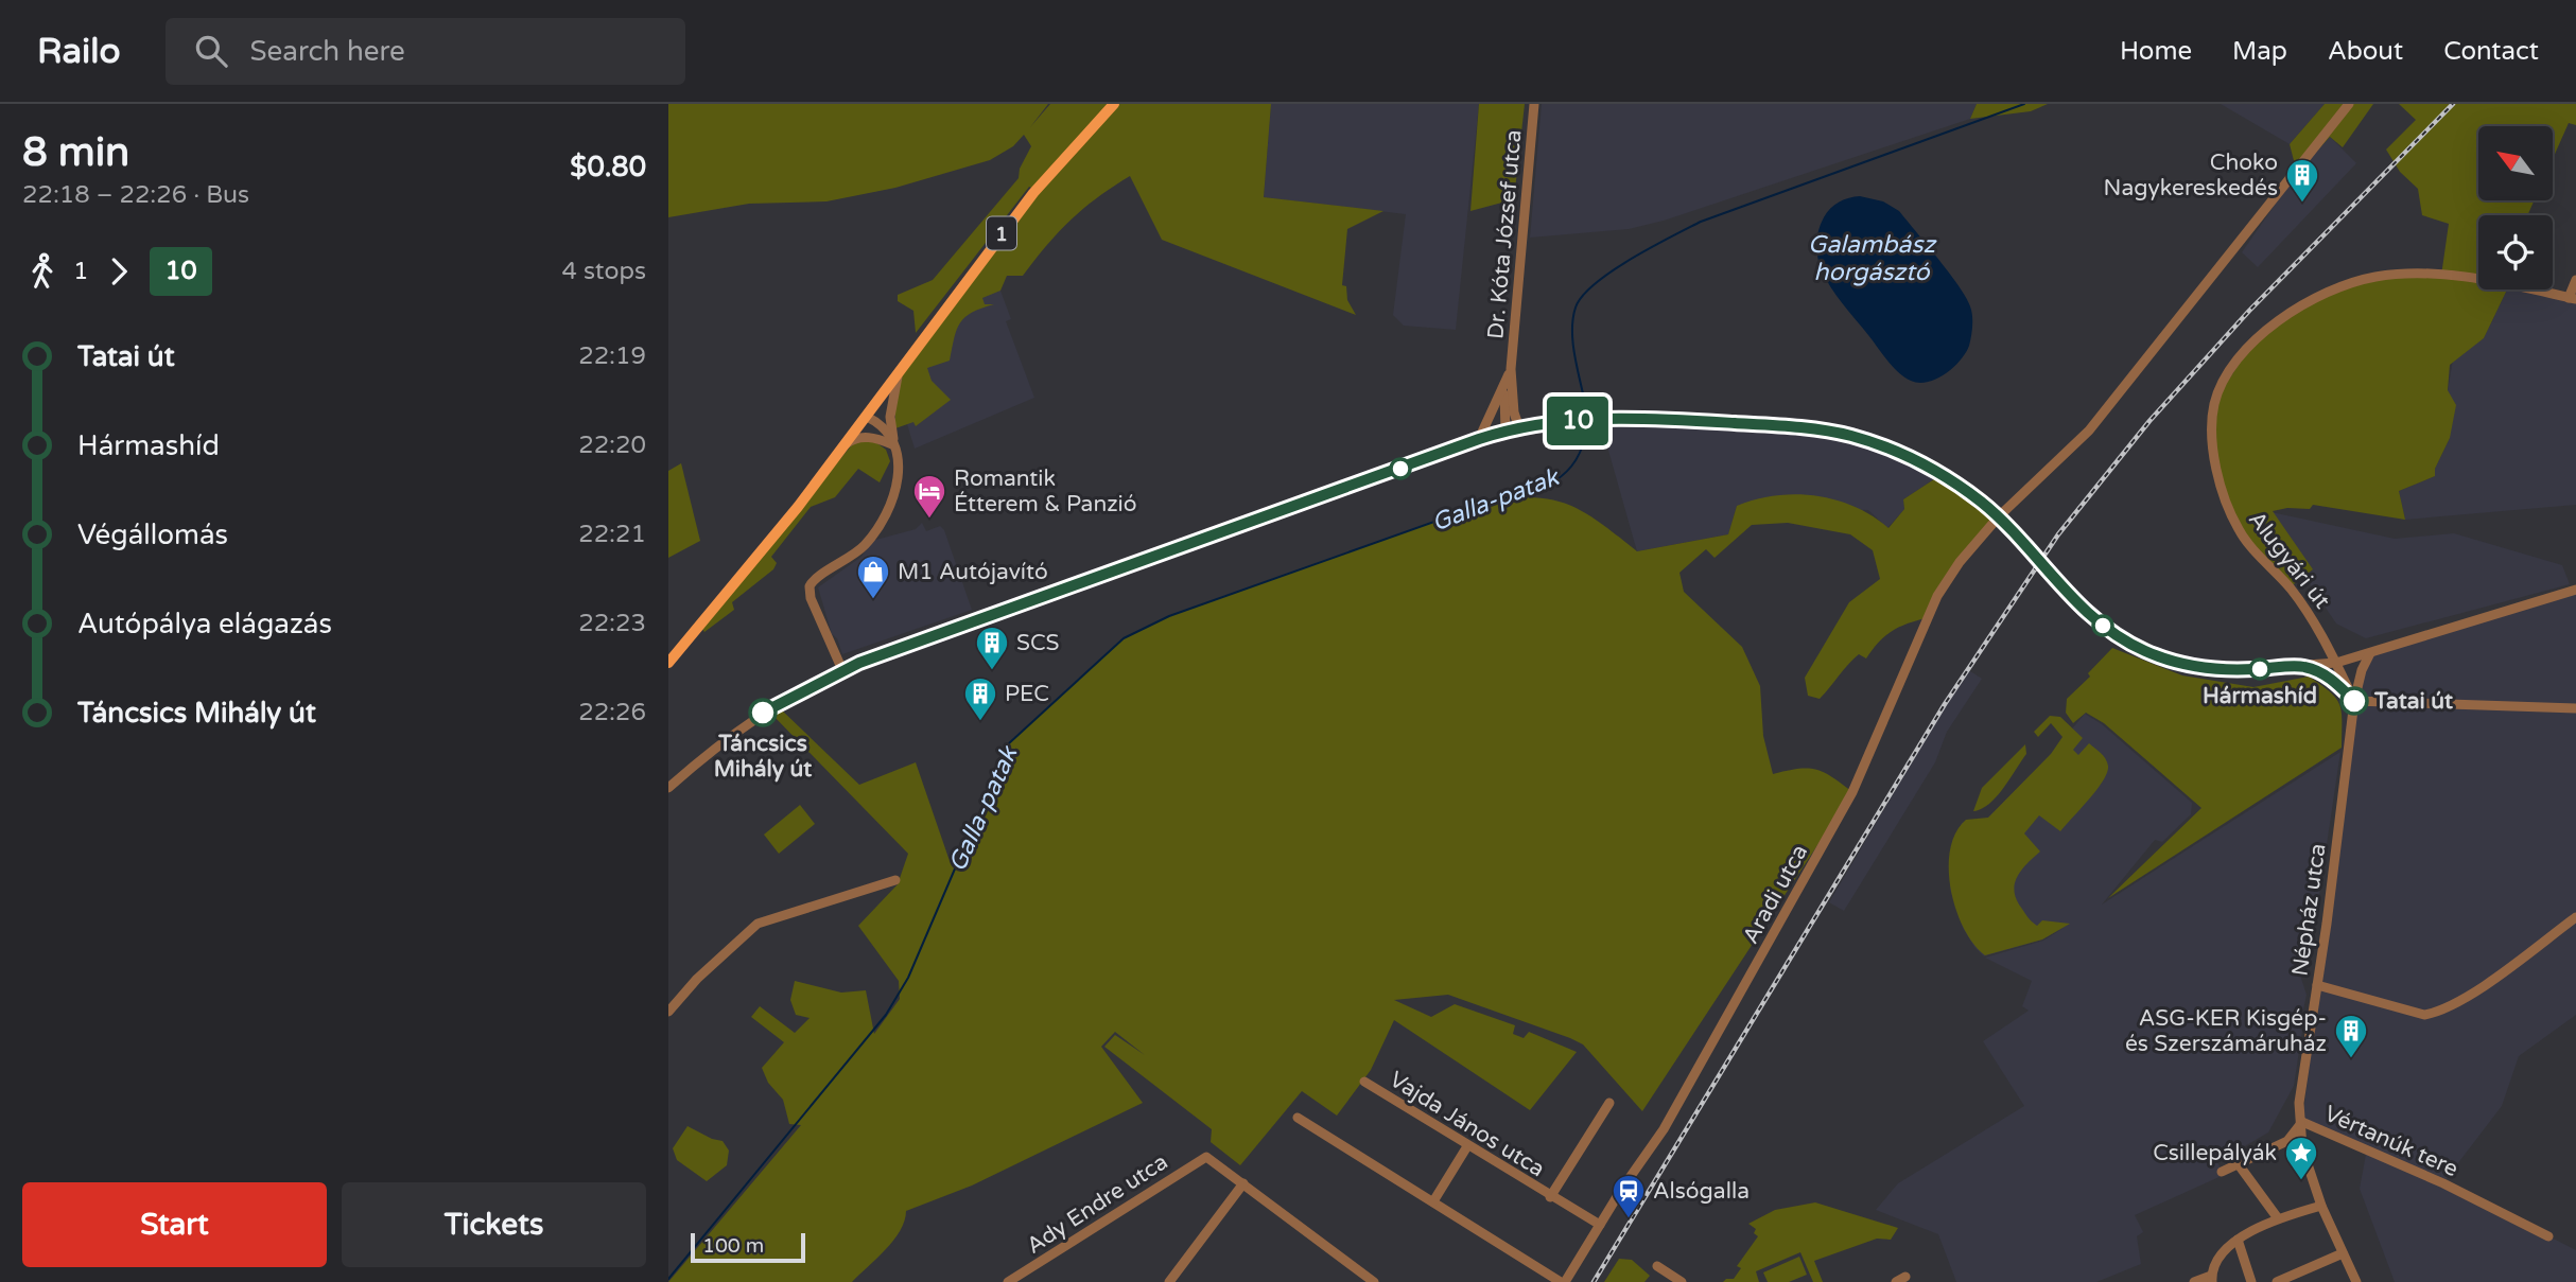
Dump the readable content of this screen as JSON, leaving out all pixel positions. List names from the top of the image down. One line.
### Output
{"streets":{"main road":["1"],"street":["Dr. Kóta József utca","Alugyári út","Aradi utca","Népház utca","Vajda János utca","Vértanúk tere","Ady Endre utca"]},"crossings":[["Aradi utca","Vajda János utca"],["Népház utca","Vértanúk tere"]],"water":["Galambász horgásztó","Galla-patak"],"places":{"building":["Choko Nagykereskedés","SCS","PEC","ASG-KER Kisgép- és Szerszámáruház"],"hotel":["Romantik Étterem & Panzió"],"shop":["M1 Autójavító"],"other":["Hármashíd","Tatai út","Táncsics Mihály út"],"place":["Csillepályák"],"station":["Alsógalla"]},"lines":["bus line 10"],"scale_bar":"100 m","north":"top left","page":{"header":"Railo","search":"Search here","nav":["Home","Map","About","Contact"],"heading":["8 min","22:18 – 22:26 · Bus","$0.80"],"on_map":"10","legs":["1","10","4 stops"],"list":[{"name":"Tatai út","value":"22:19"},{"name":"Hármashíd","value":"22:20"},{"name":"Végállomás","value":"22:21"},{"name":"Autópálya elágazás","value":"22:23"},{"name":"Táncsics Mihály út","value":"22:26"}],"buttons":["Start","Tickets"],"scale":"100 m"}}
